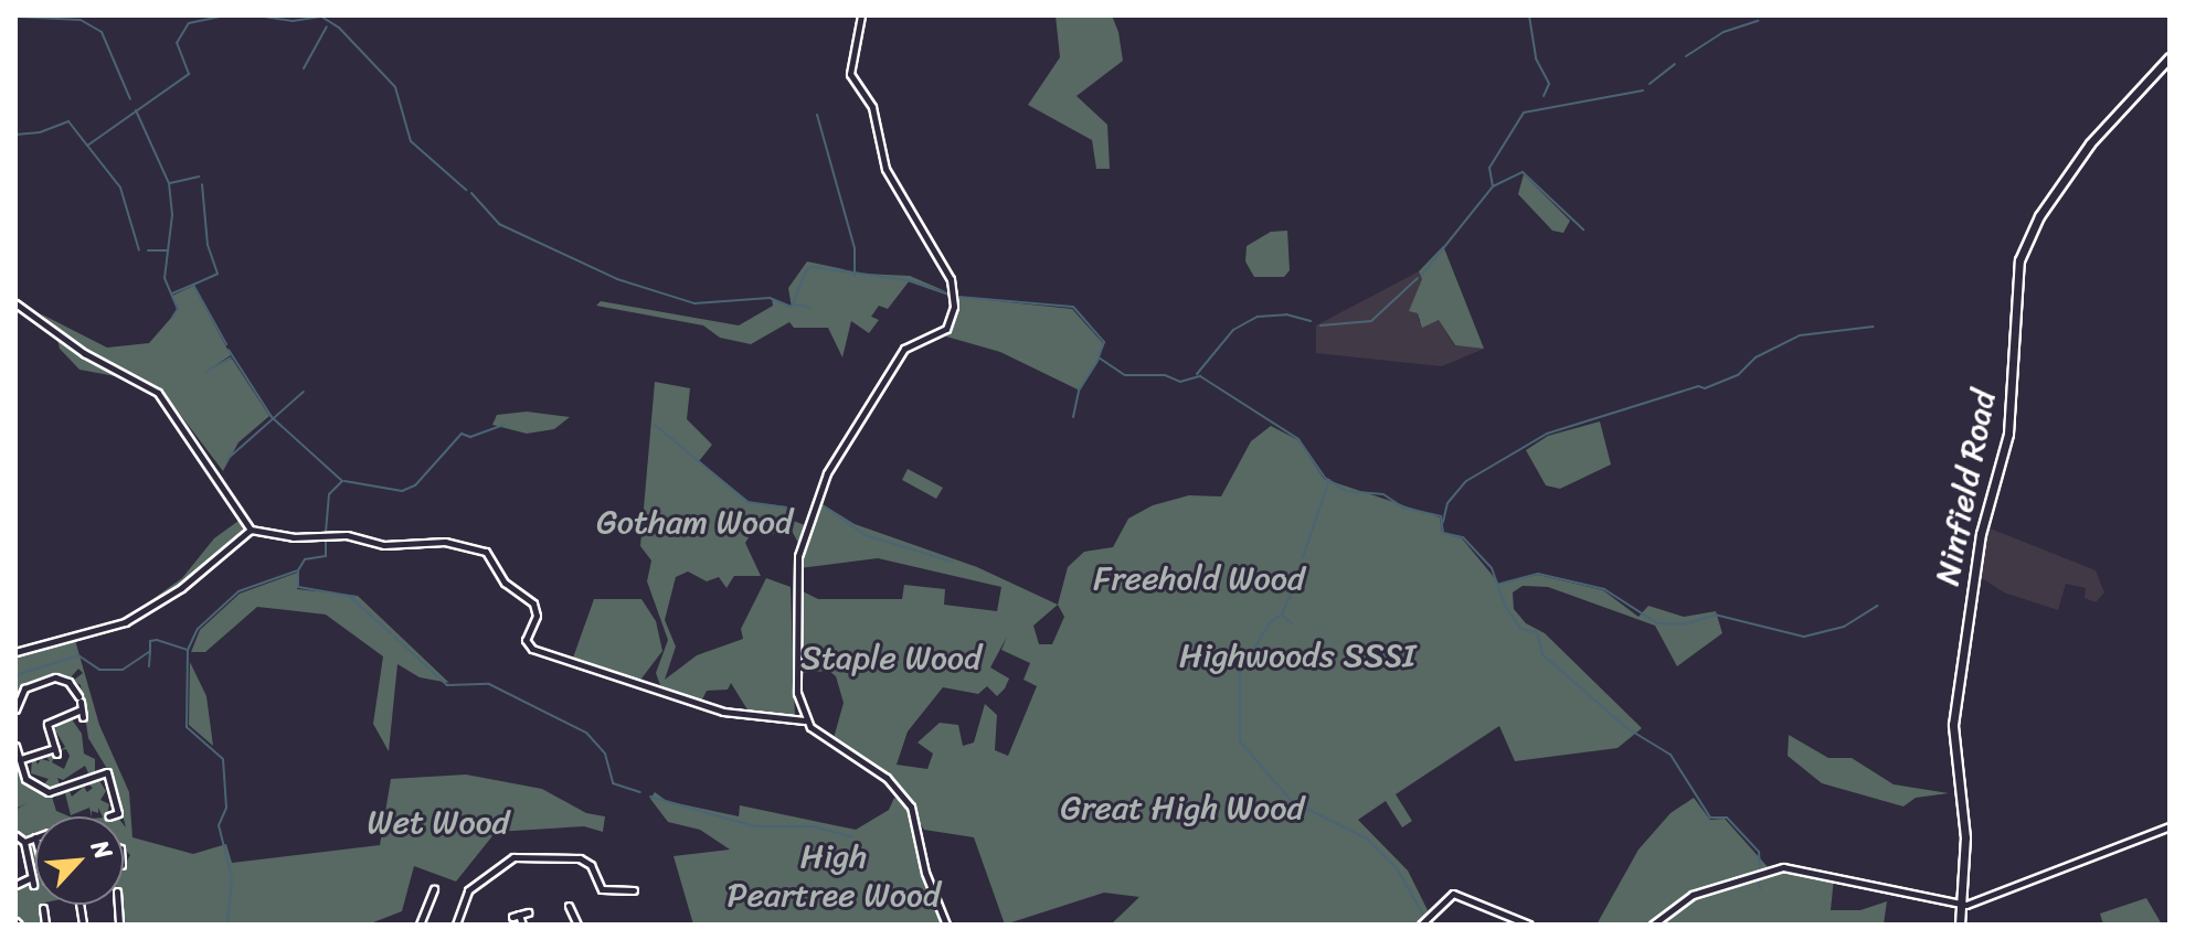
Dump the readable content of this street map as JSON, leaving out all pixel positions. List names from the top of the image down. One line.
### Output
{"streets":{"main road":["Ninfield Road"]},"parks":["Gotham Wood","Freehold Wood","Highwoods SSSI","Staple Wood","Great High Wood","Wet Wood","High Peartree Wood"],"north":"top right"}
